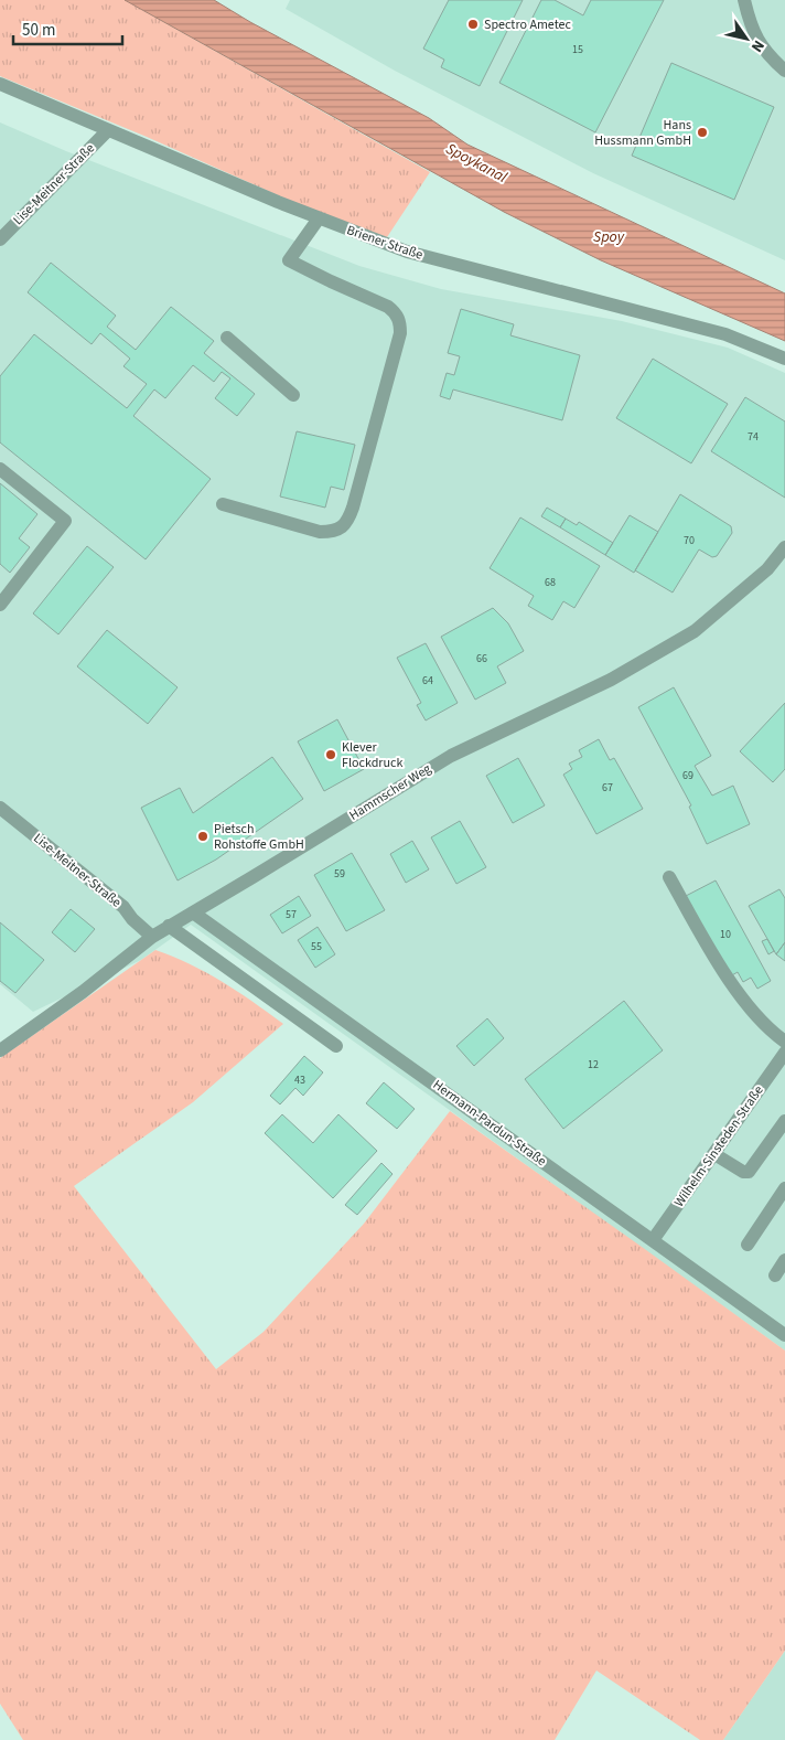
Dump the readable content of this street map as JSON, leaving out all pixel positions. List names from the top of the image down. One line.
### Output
{"streets":{"street":["Lise-Meitner-Straße","Briener Straße","Hammscher Weg","Hermann-Pardun-Straße","Wilhelm-Sinsteden-Straße"]},"crossings":[["Lise-Meitner-Straße","Briener Straße"],["Lise-Meitner-Straße","Hammscher Weg"],["Hammscher Weg","Hermann-Pardun-Straße"],["Hermann-Pardun-Straße","Wilhelm-Sinsteden-Straße"]],"water":["Spoykanal","Spoy"],"places":["Spectro Ametec","Hans Hussmann GmbH","Klever Flockdruck","Pietsch Rohstoffe GmbH"],"house_numbers":["15","74","70","68","66","64","69","67","59","57","10","55","12","43"],"scale_bar":"50 m","north":"bottom right"}
